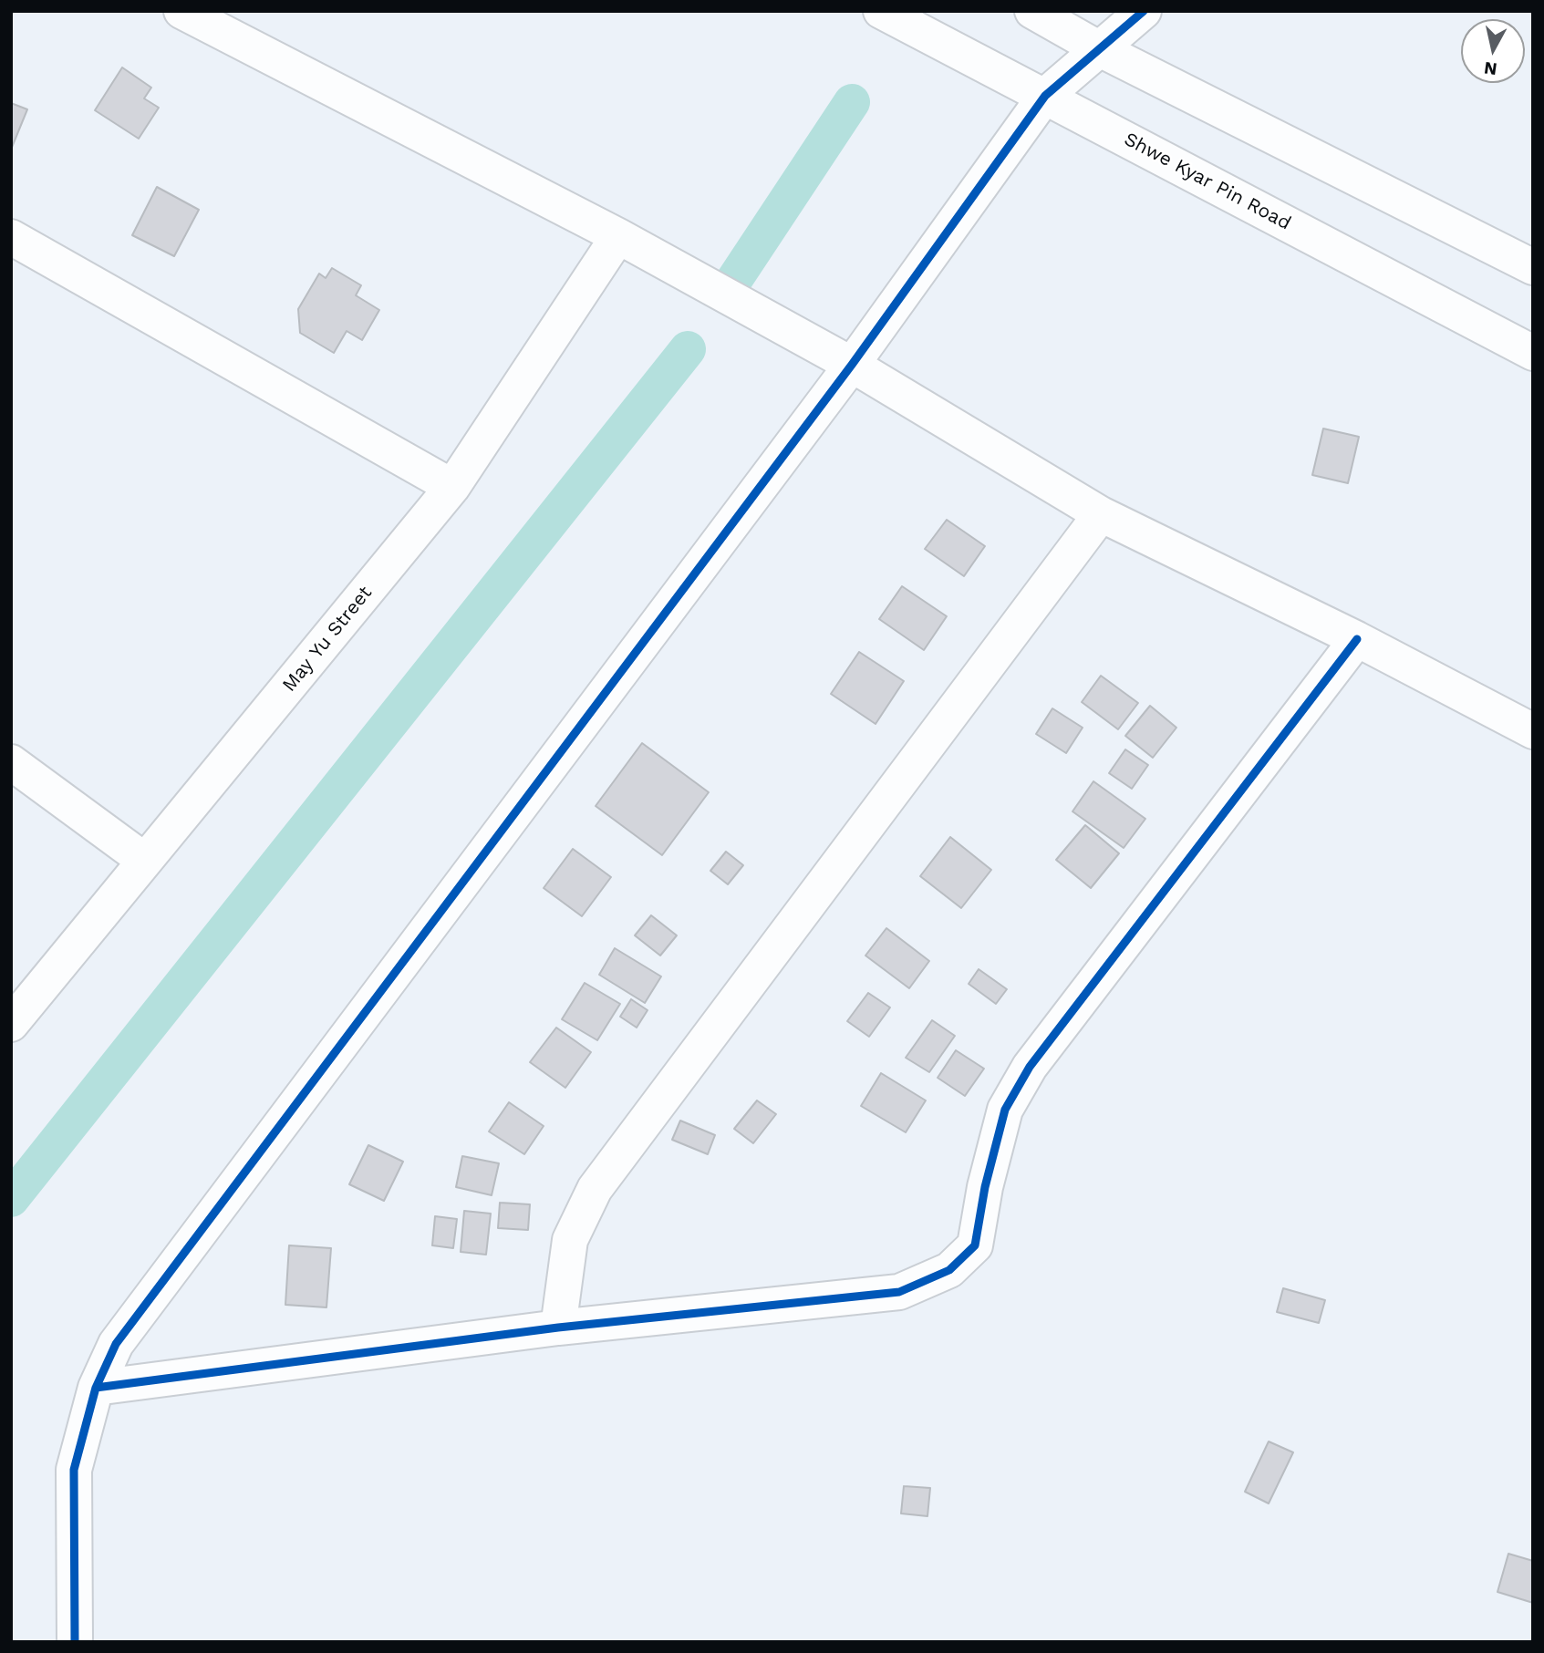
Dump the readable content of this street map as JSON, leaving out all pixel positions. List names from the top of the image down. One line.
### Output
{"streets":{"street":["Shwe Kyar Pin Road","May Yu Street"]},"north":"bottom"}
